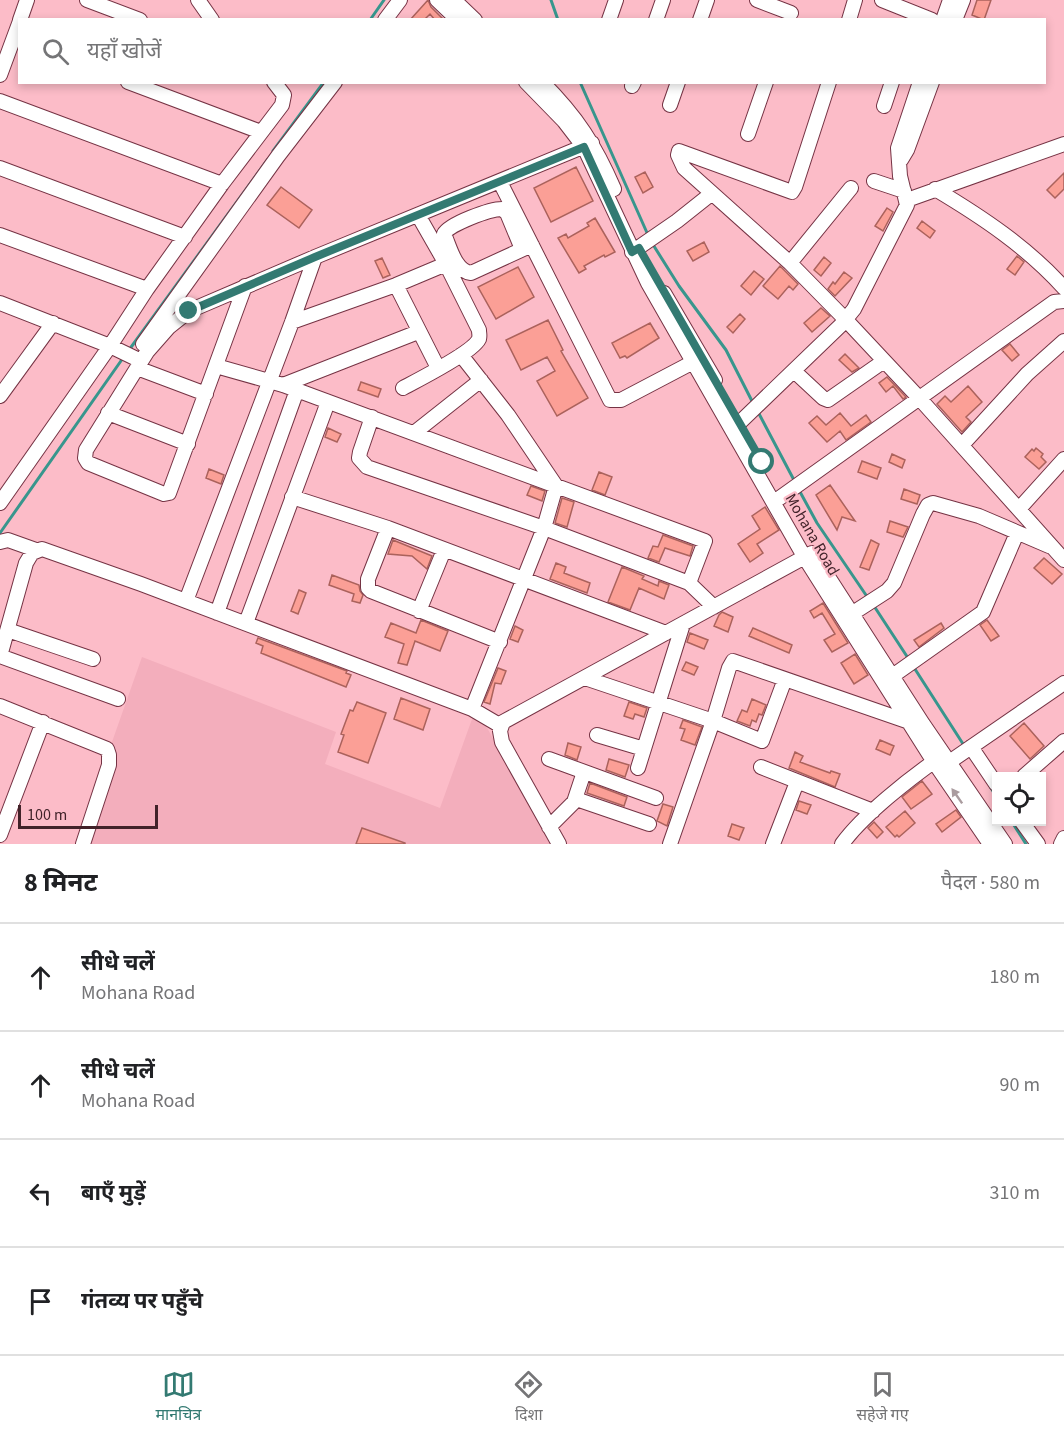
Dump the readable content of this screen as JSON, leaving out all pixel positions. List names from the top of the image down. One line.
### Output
{"streets":{"street":["Mohana Road"]},"scale_bar":"100 m","page":{"search":"यहाँ खोजें","scale":"100 m","heading":["8 मिनट","पैदल · 580 m"],"list":[["सीधे चलें","Mohana Road","180 m"],["सीधे चलें","Mohana Road","90 m"],["बाएँ मुड़ें","310 m"],"गंतव्य पर पहुँचे"],"nav":["मानचित्र","दिशा","सहेजे गए"]}}
